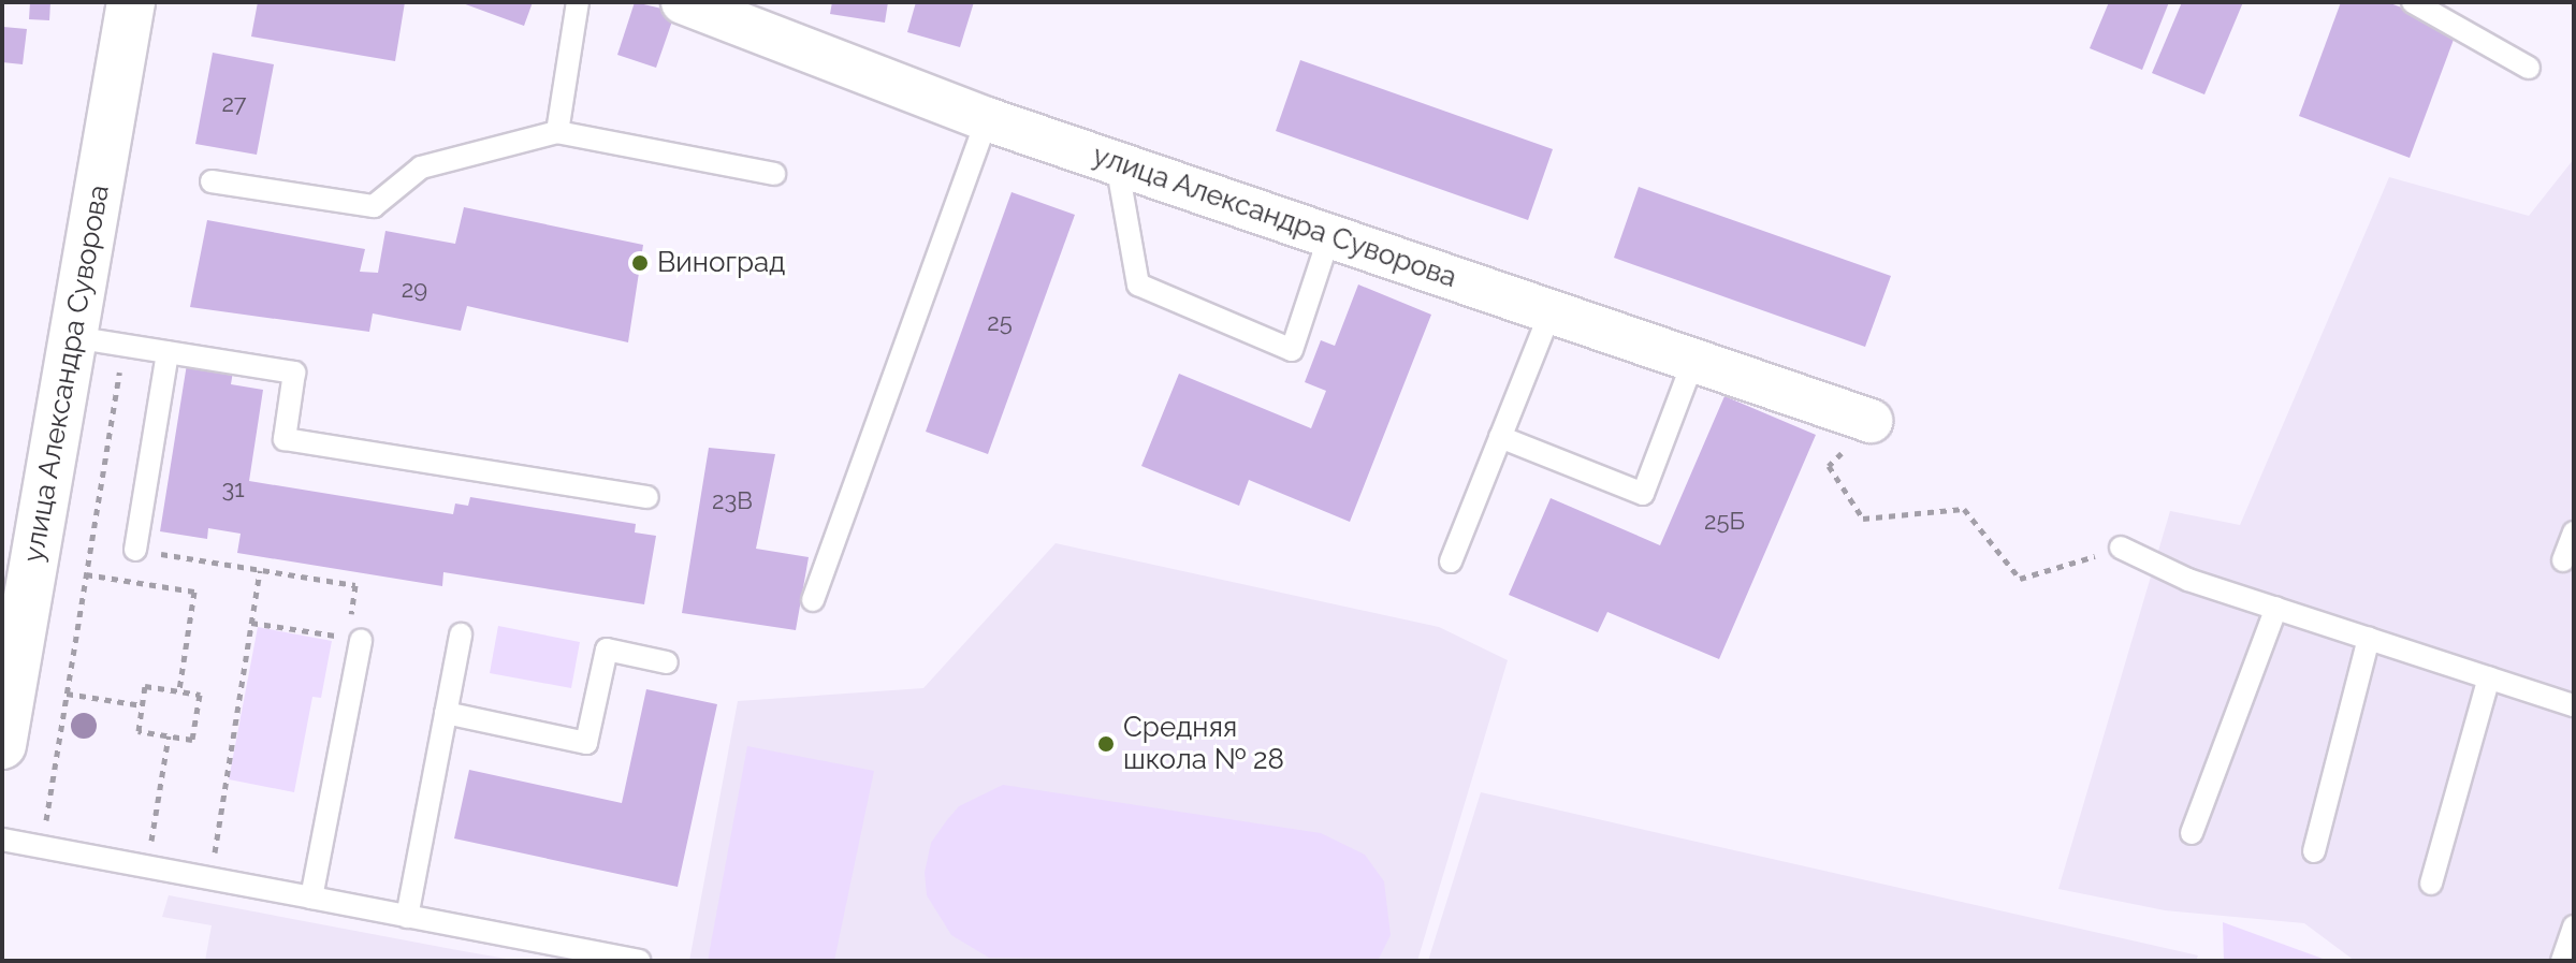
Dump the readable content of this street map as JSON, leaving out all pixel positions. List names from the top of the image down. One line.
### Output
{"streets":{"main road":["улица Александра Суворова"]},"places":["Виноград","Средняя школа № 28"],"house_numbers":["27","29","25","31","23В","25Б"]}
